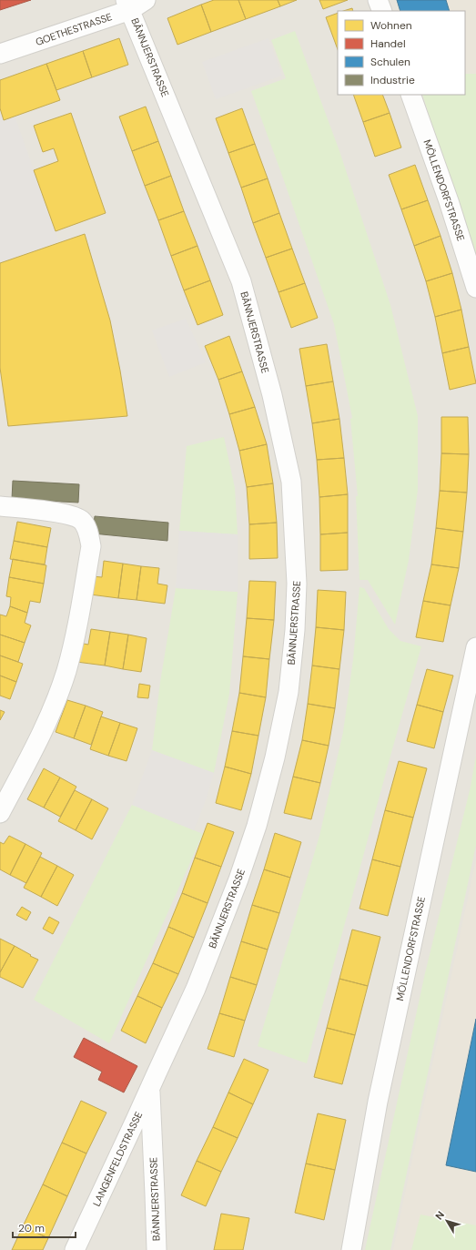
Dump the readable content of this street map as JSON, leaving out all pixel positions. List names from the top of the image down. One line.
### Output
{"streets":{"street":["GOETHESTRASSE","BÄNNJERSTRASSE","MÖLLENDORFSTRASSE","LANGENFELDSTRASSE"]},"crossings":[["GOETHESTRASSE","BÄNNJERSTRASSE"],["BÄNNJERSTRASSE","LANGENFELDSTRASSE"]],"legend":["Wohnen","Handel","Schulen","Industrie"],"scale_bar":"20 m","north":"top left"}
